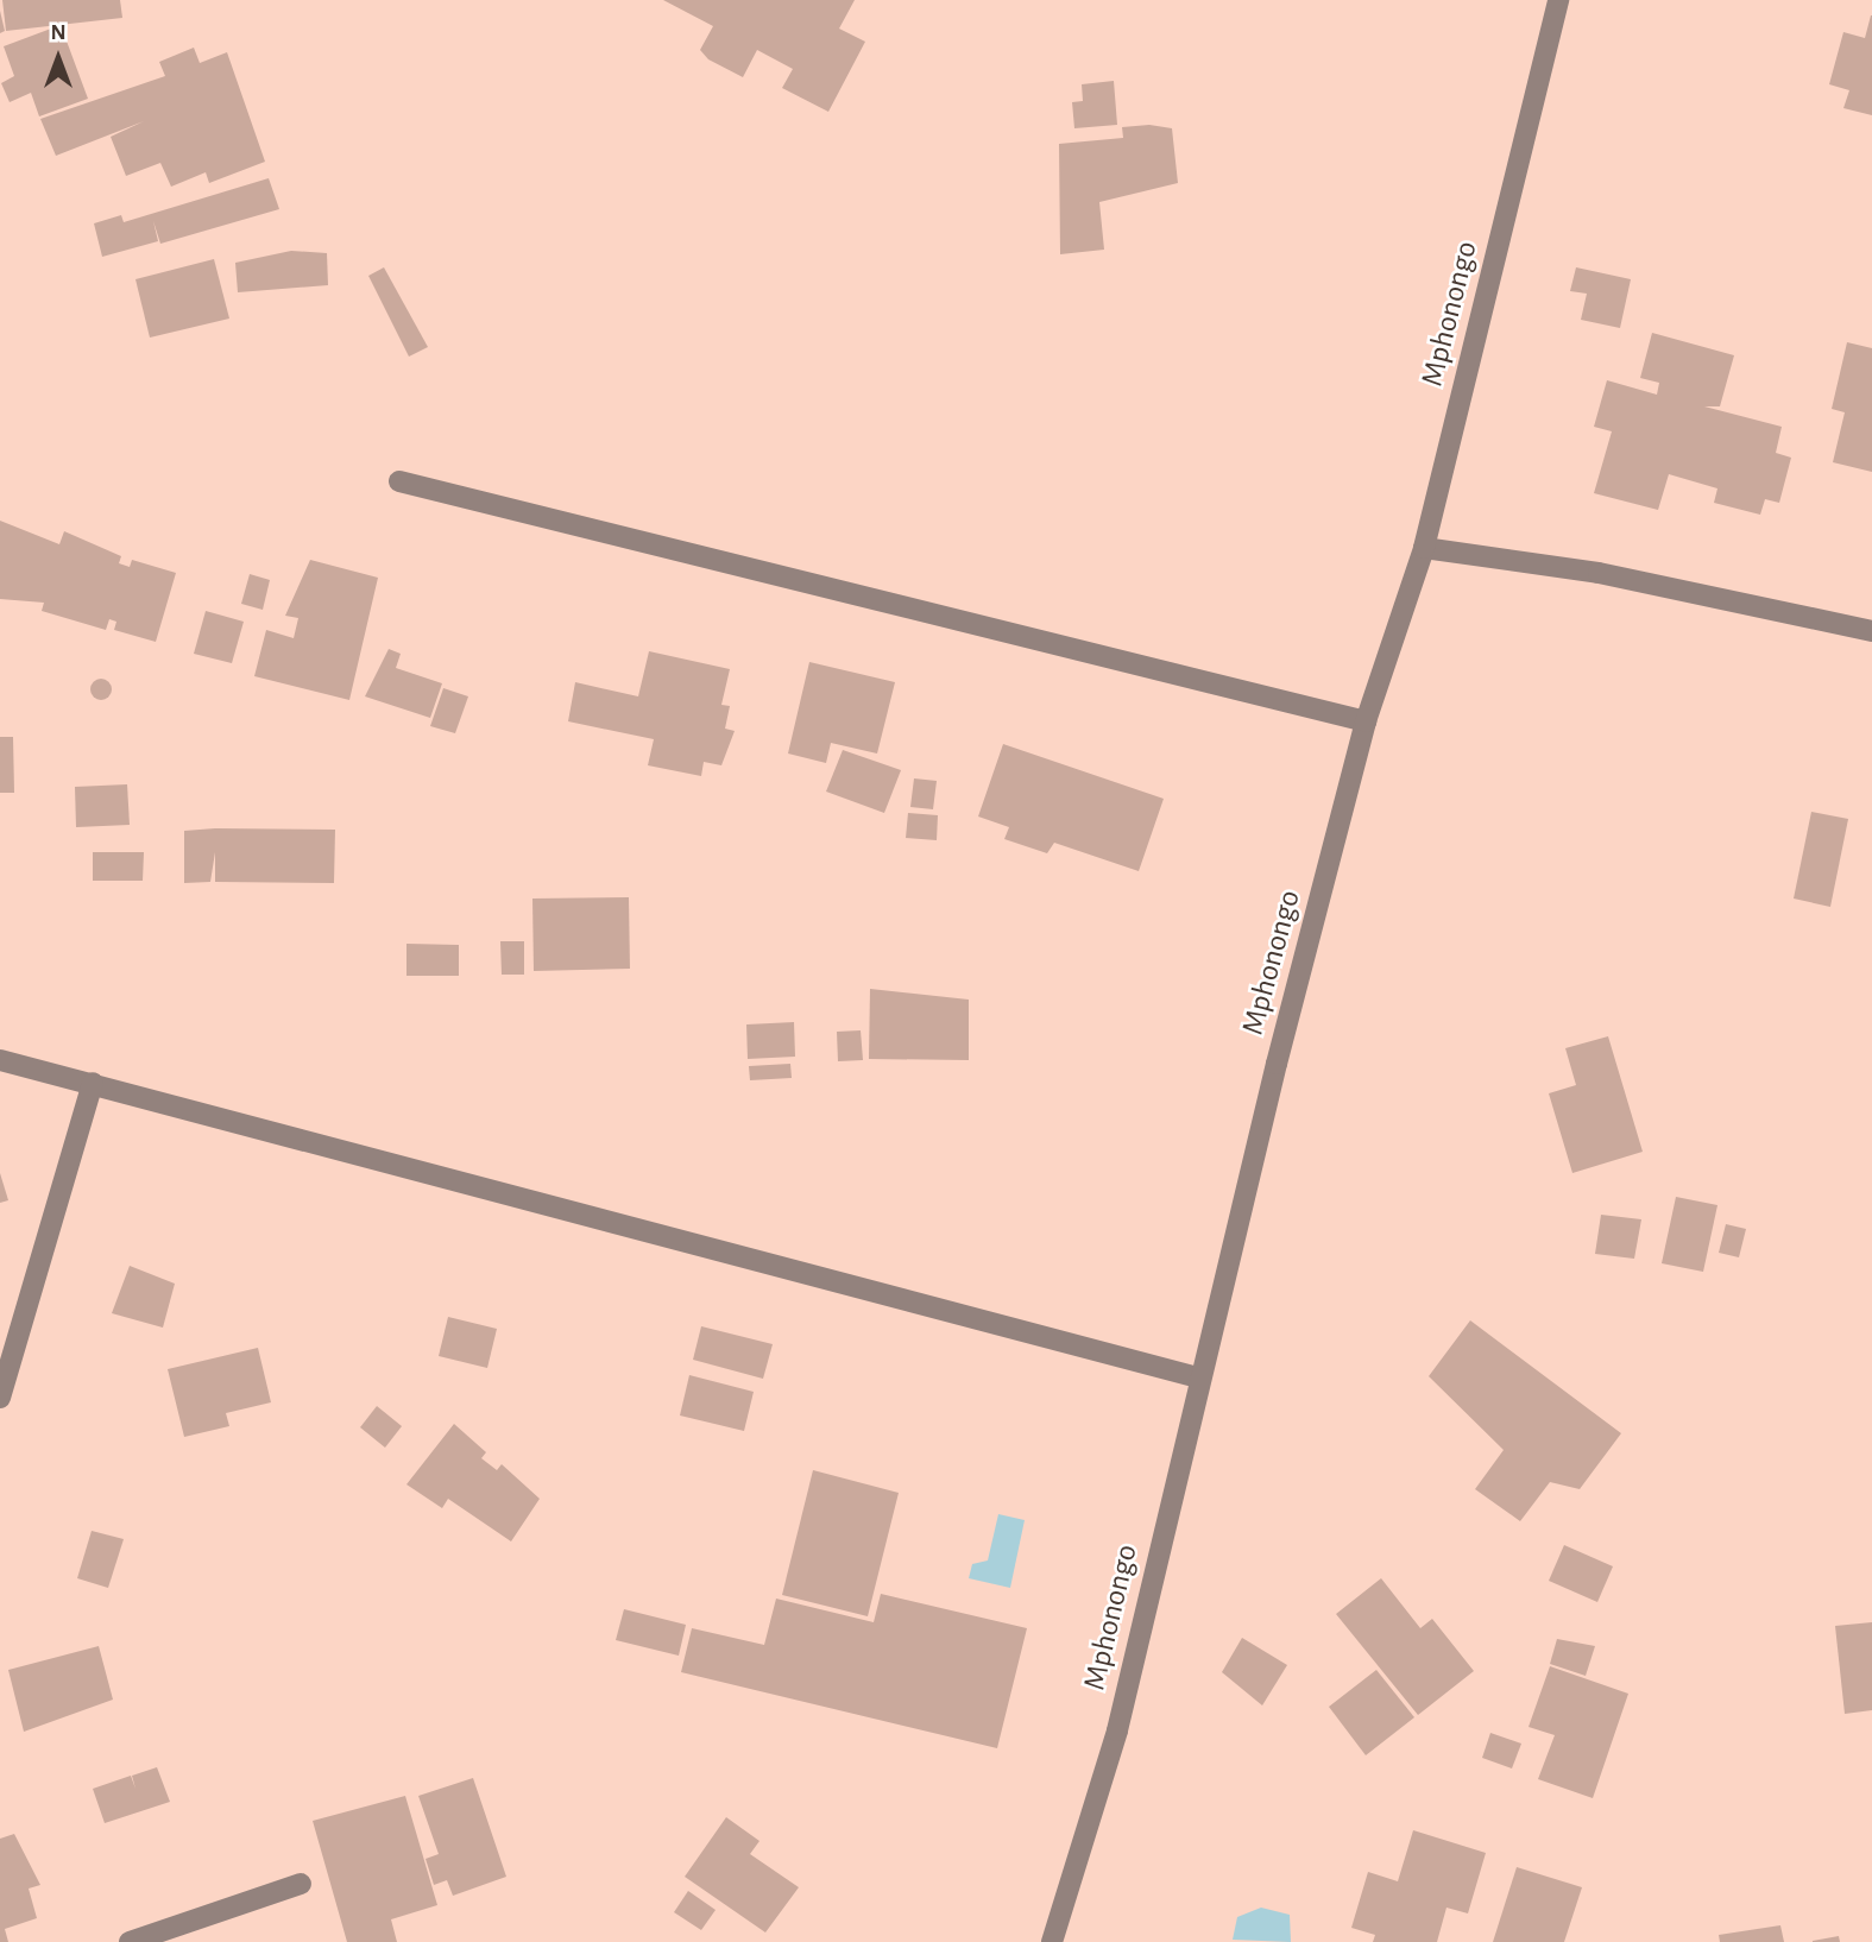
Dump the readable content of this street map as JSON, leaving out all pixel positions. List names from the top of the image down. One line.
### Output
{"streets":{"street":["Mphonongo"]},"north":"top"}
